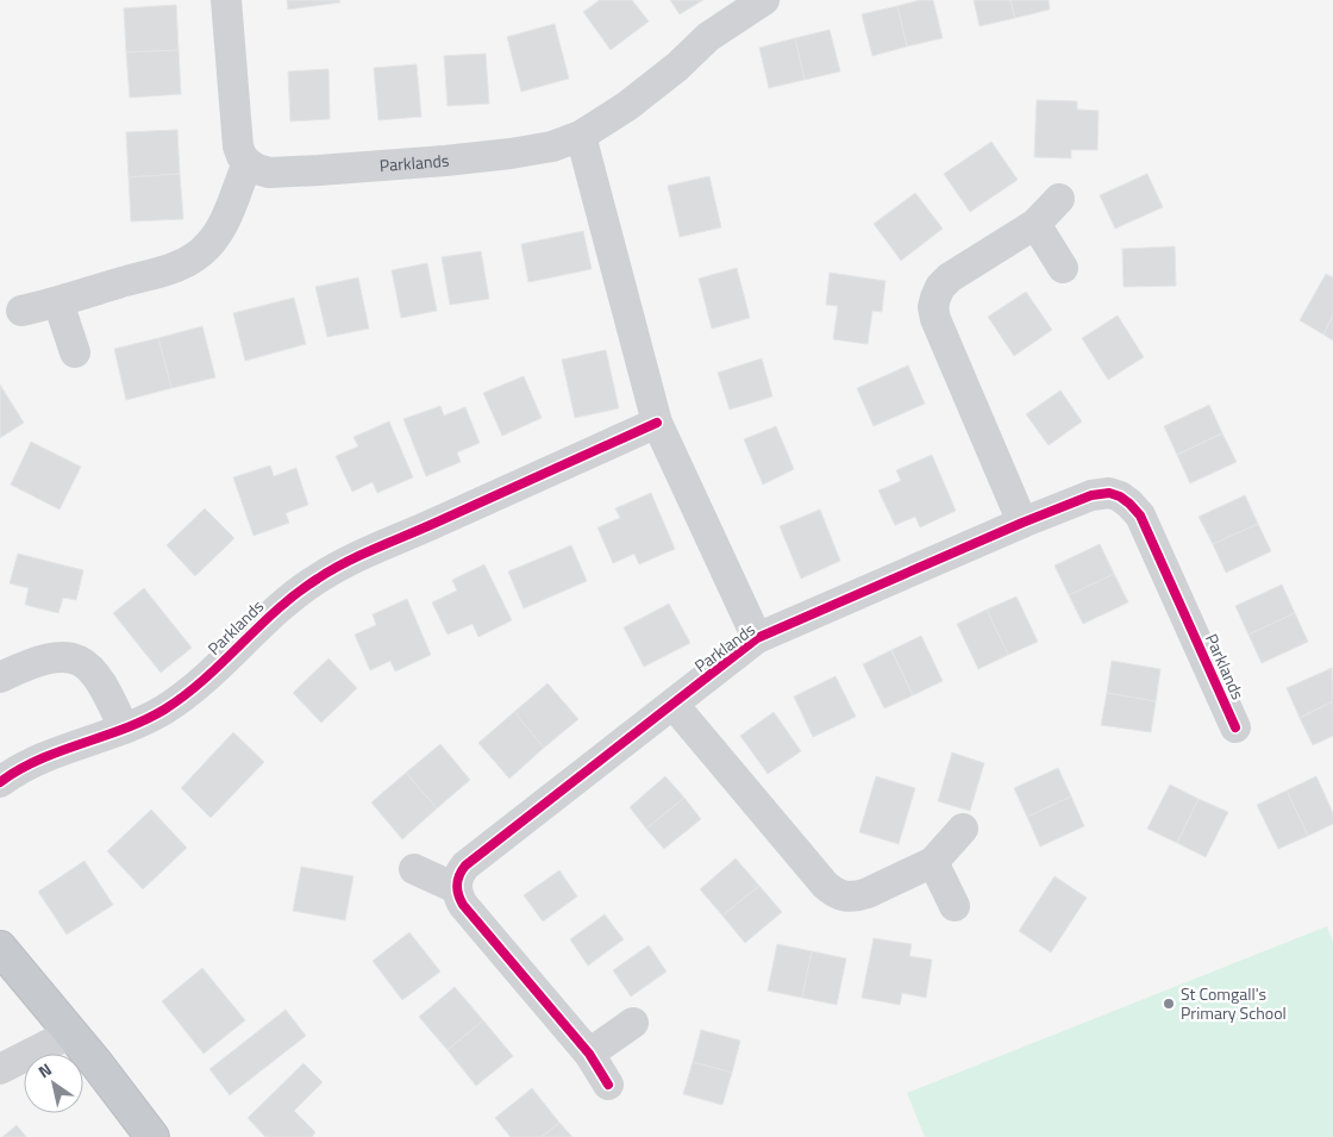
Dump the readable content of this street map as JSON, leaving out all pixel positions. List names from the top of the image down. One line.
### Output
{"streets":{"street":["Parklands"]},"places":["St Comgall's Primary School"],"north":"top left"}
